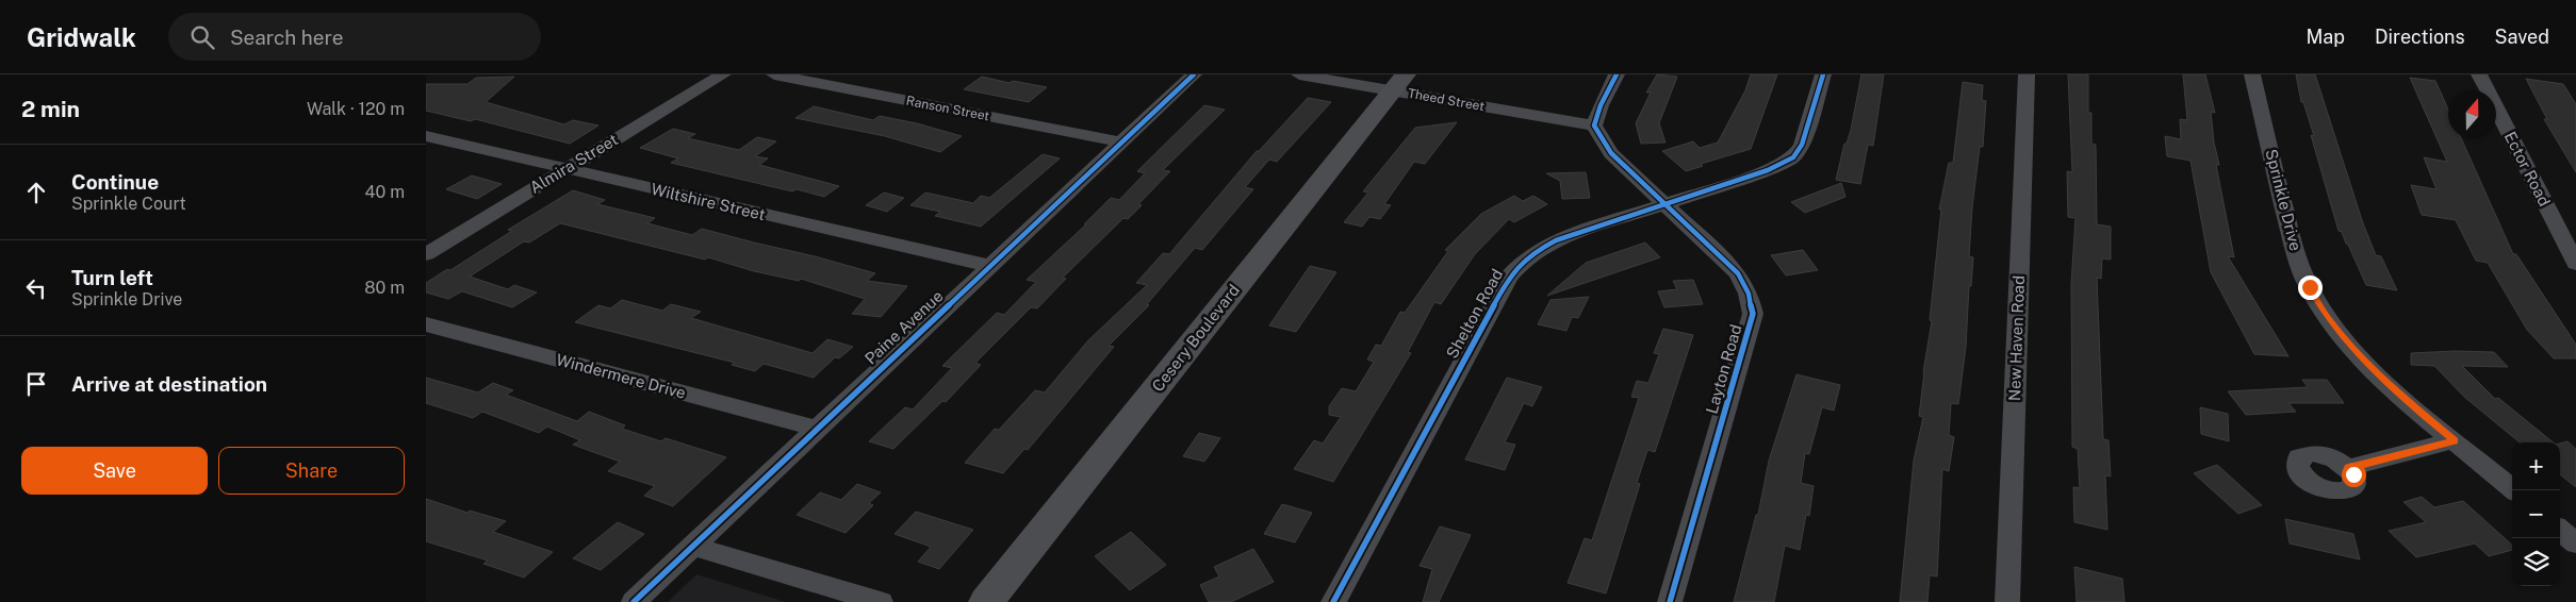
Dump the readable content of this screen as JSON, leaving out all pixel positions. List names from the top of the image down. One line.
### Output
{"streets":{"main road":["Cesery Boulevard"],"street":["Theed Street","Ranson Street","Almira Street","Ector Road","Sprinkle Drive","Wiltshire Street","Shelton Road","Paine Avenue","New Haven Road","Layton Road","Windermere Drive"]},"crossings":[["Theed Street","Cesery Boulevard"],["Theed Street","Layton Road"],["Ranson Street","Paine Avenue"],["Almira Street","Wiltshire Street"],["Wiltshire Street","Paine Avenue"],["Shelton Road","Layton Road"],["Paine Avenue","Windermere Drive"]],"north":"top","page":{"header":"Gridwalk","search":"Search here","nav":["Map","Directions","Saved"],"heading":["2 min","Walk · 120 m"],"list":[["Continue","Sprinkle Court","40 m"],["Turn left","Sprinkle Drive","80 m"],"Arrive at destination"],"buttons":["Save","Share"],"map_buttons":["+","−"]}}
